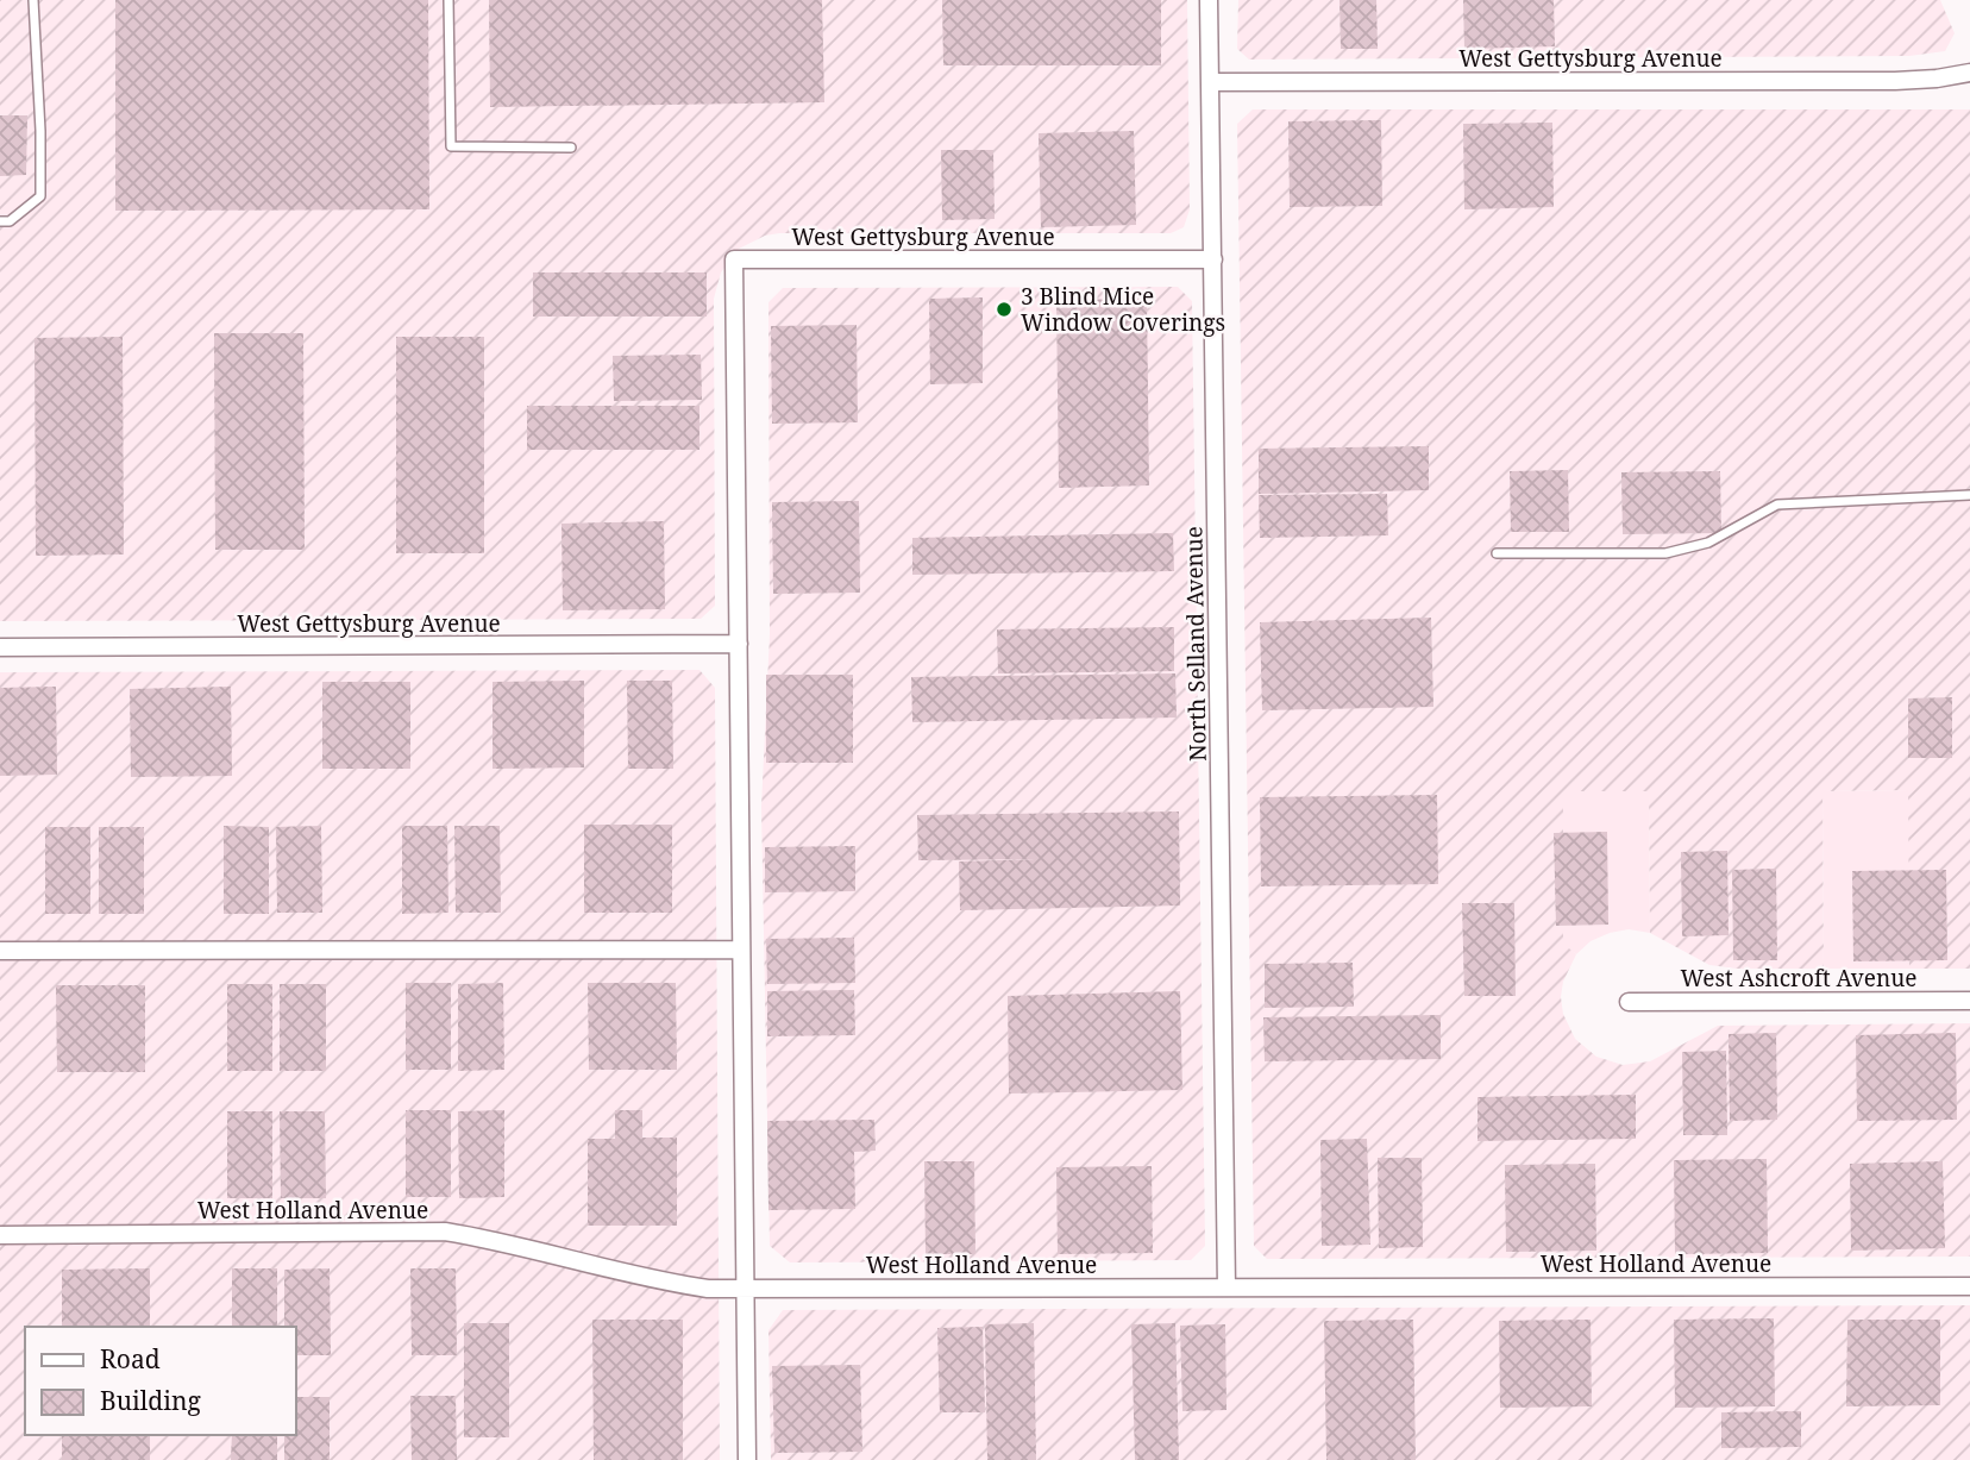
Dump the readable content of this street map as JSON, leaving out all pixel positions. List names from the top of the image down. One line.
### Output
{"streets":{"street":["West Gettysburg Avenue","North Selland Avenue","West Ashcroft Avenue","West Holland Avenue"]},"crossings":[["West Gettysburg Avenue","North Selland Avenue"],["North Selland Avenue","West Holland Avenue"]],"places":["3 Blind Mice Window Coverings"],"legend":["Road","Building"]}
